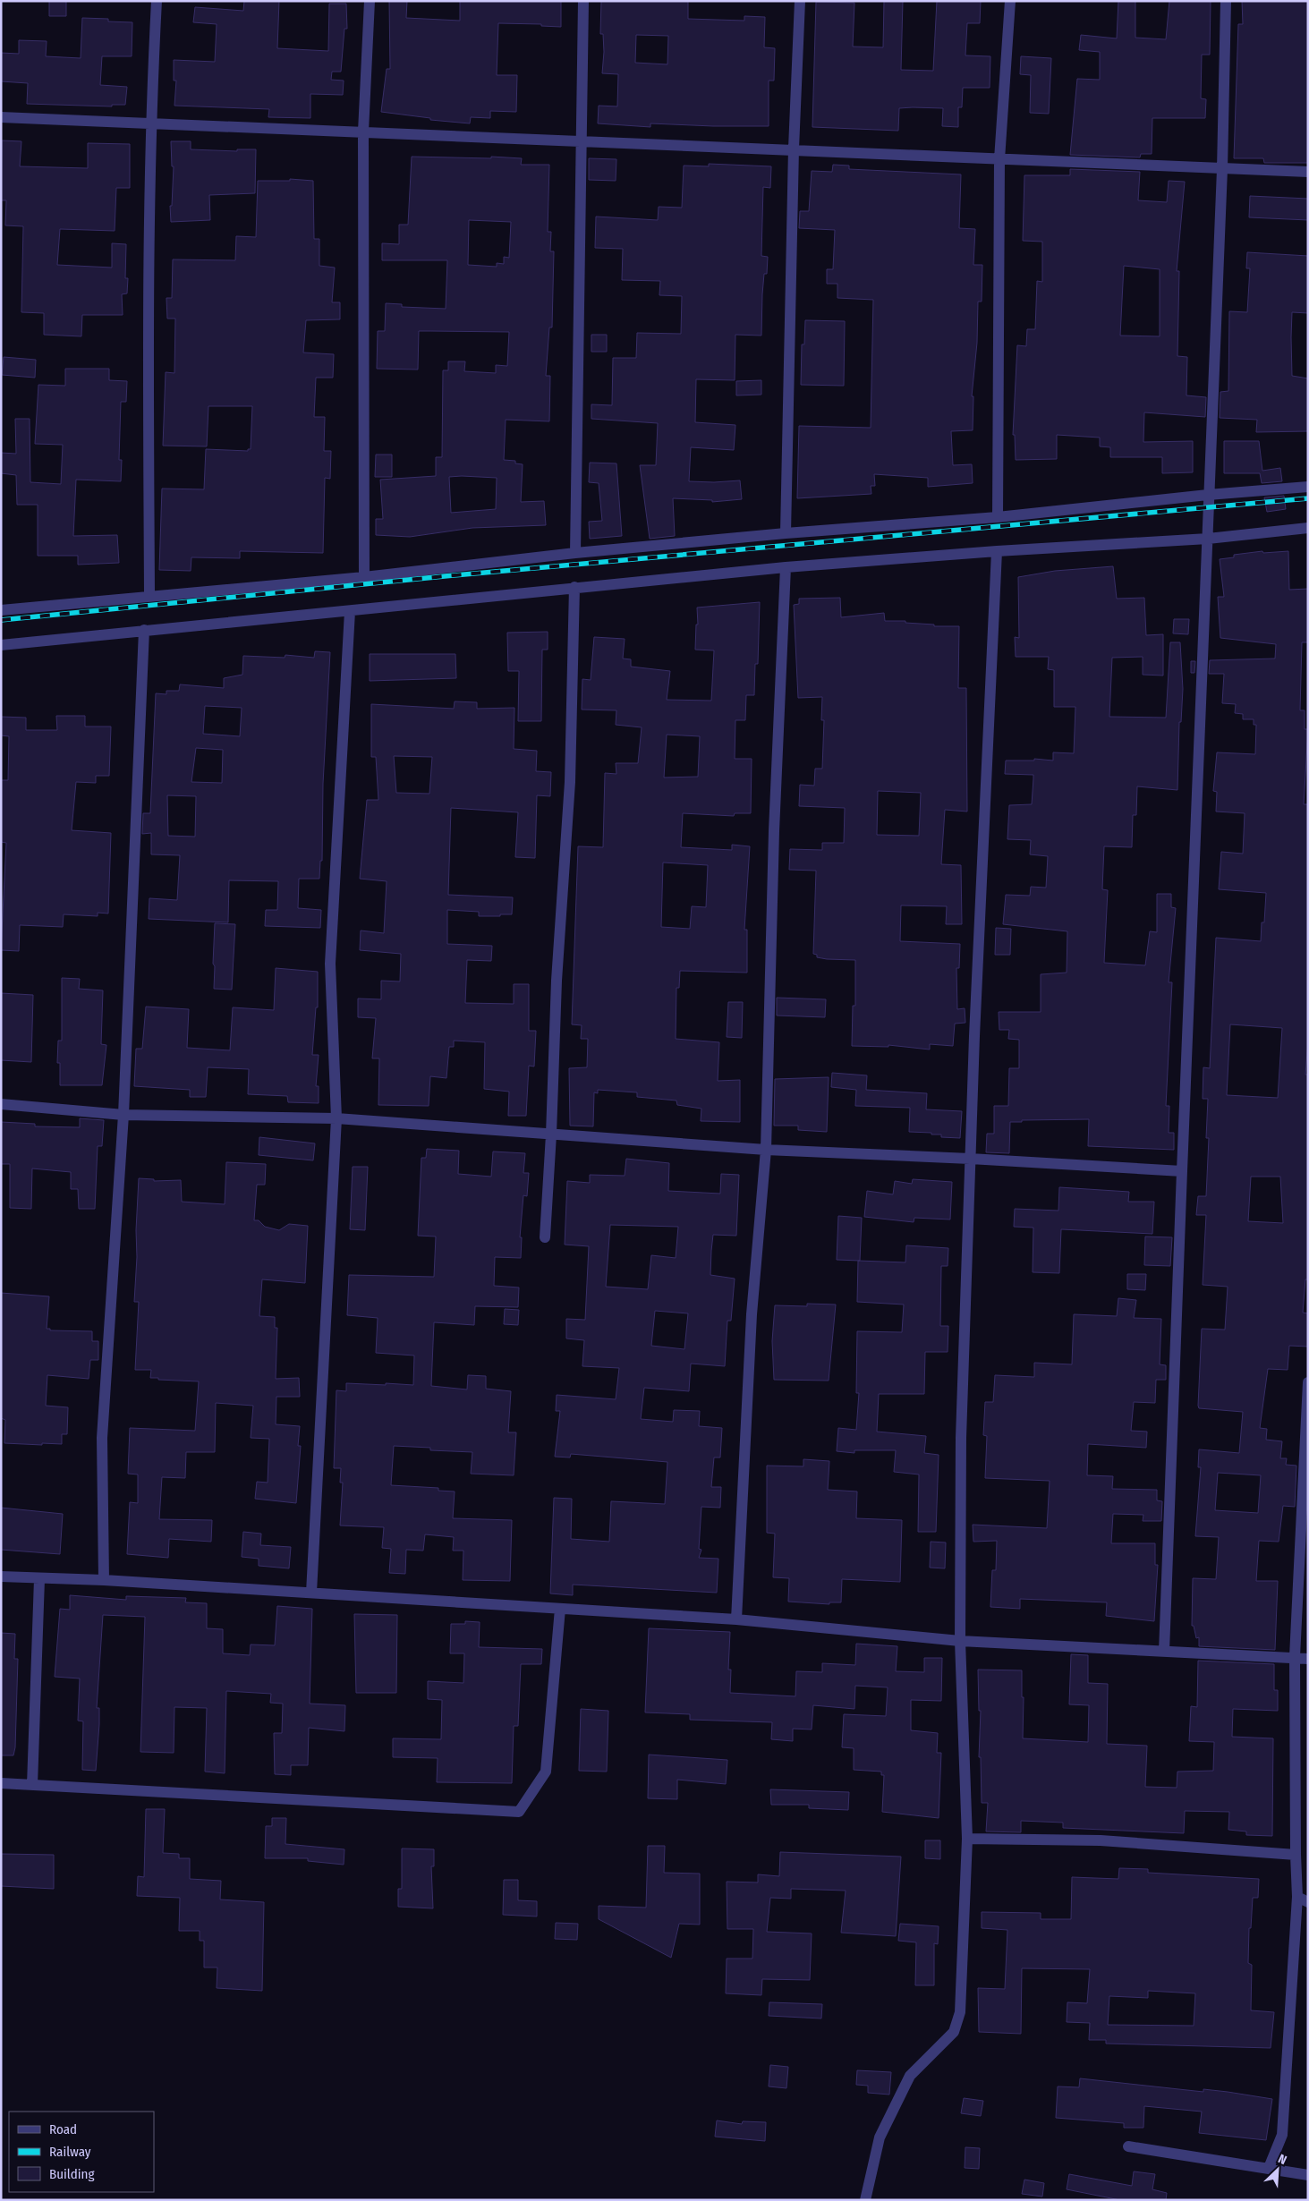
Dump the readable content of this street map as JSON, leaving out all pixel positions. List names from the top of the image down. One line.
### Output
{"legend":["Road","Railway","Building"],"north":"top right"}
